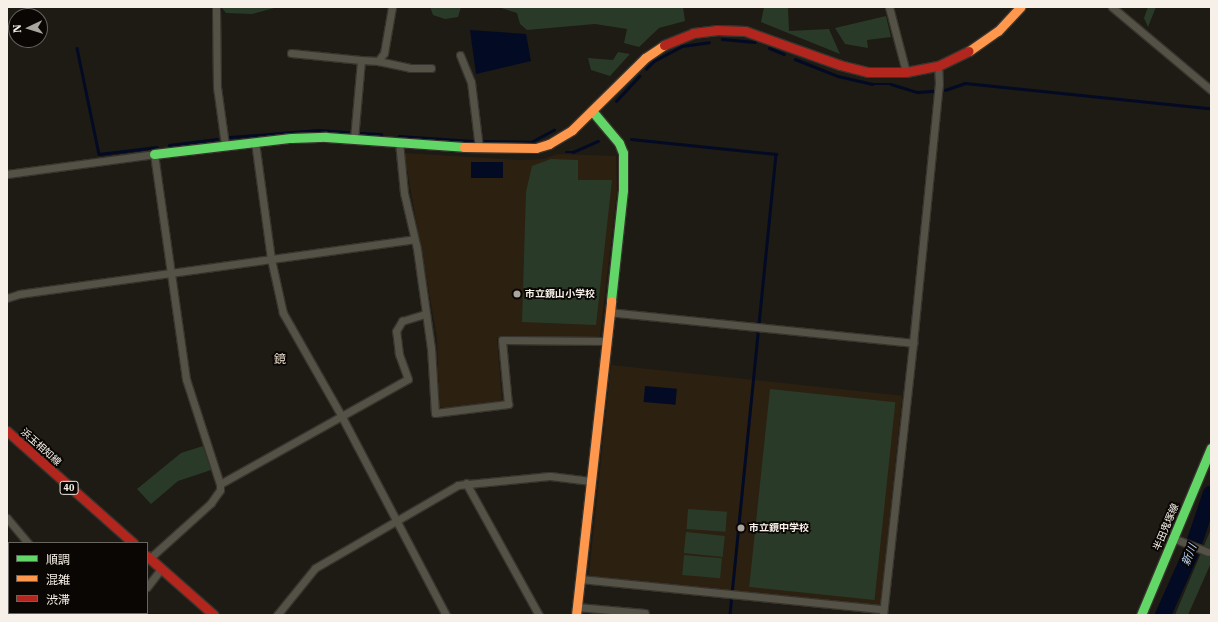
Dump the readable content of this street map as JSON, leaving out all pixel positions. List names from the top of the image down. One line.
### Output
{"streets":{"street":["浜玉相知線","40","半田鬼塚線"]},"districts":["鏡"],"water":["新川"],"places":["市立鏡山小学校","市立鏡中学校"],"legend":["順調","混雑","渋滞"],"north":"left"}
